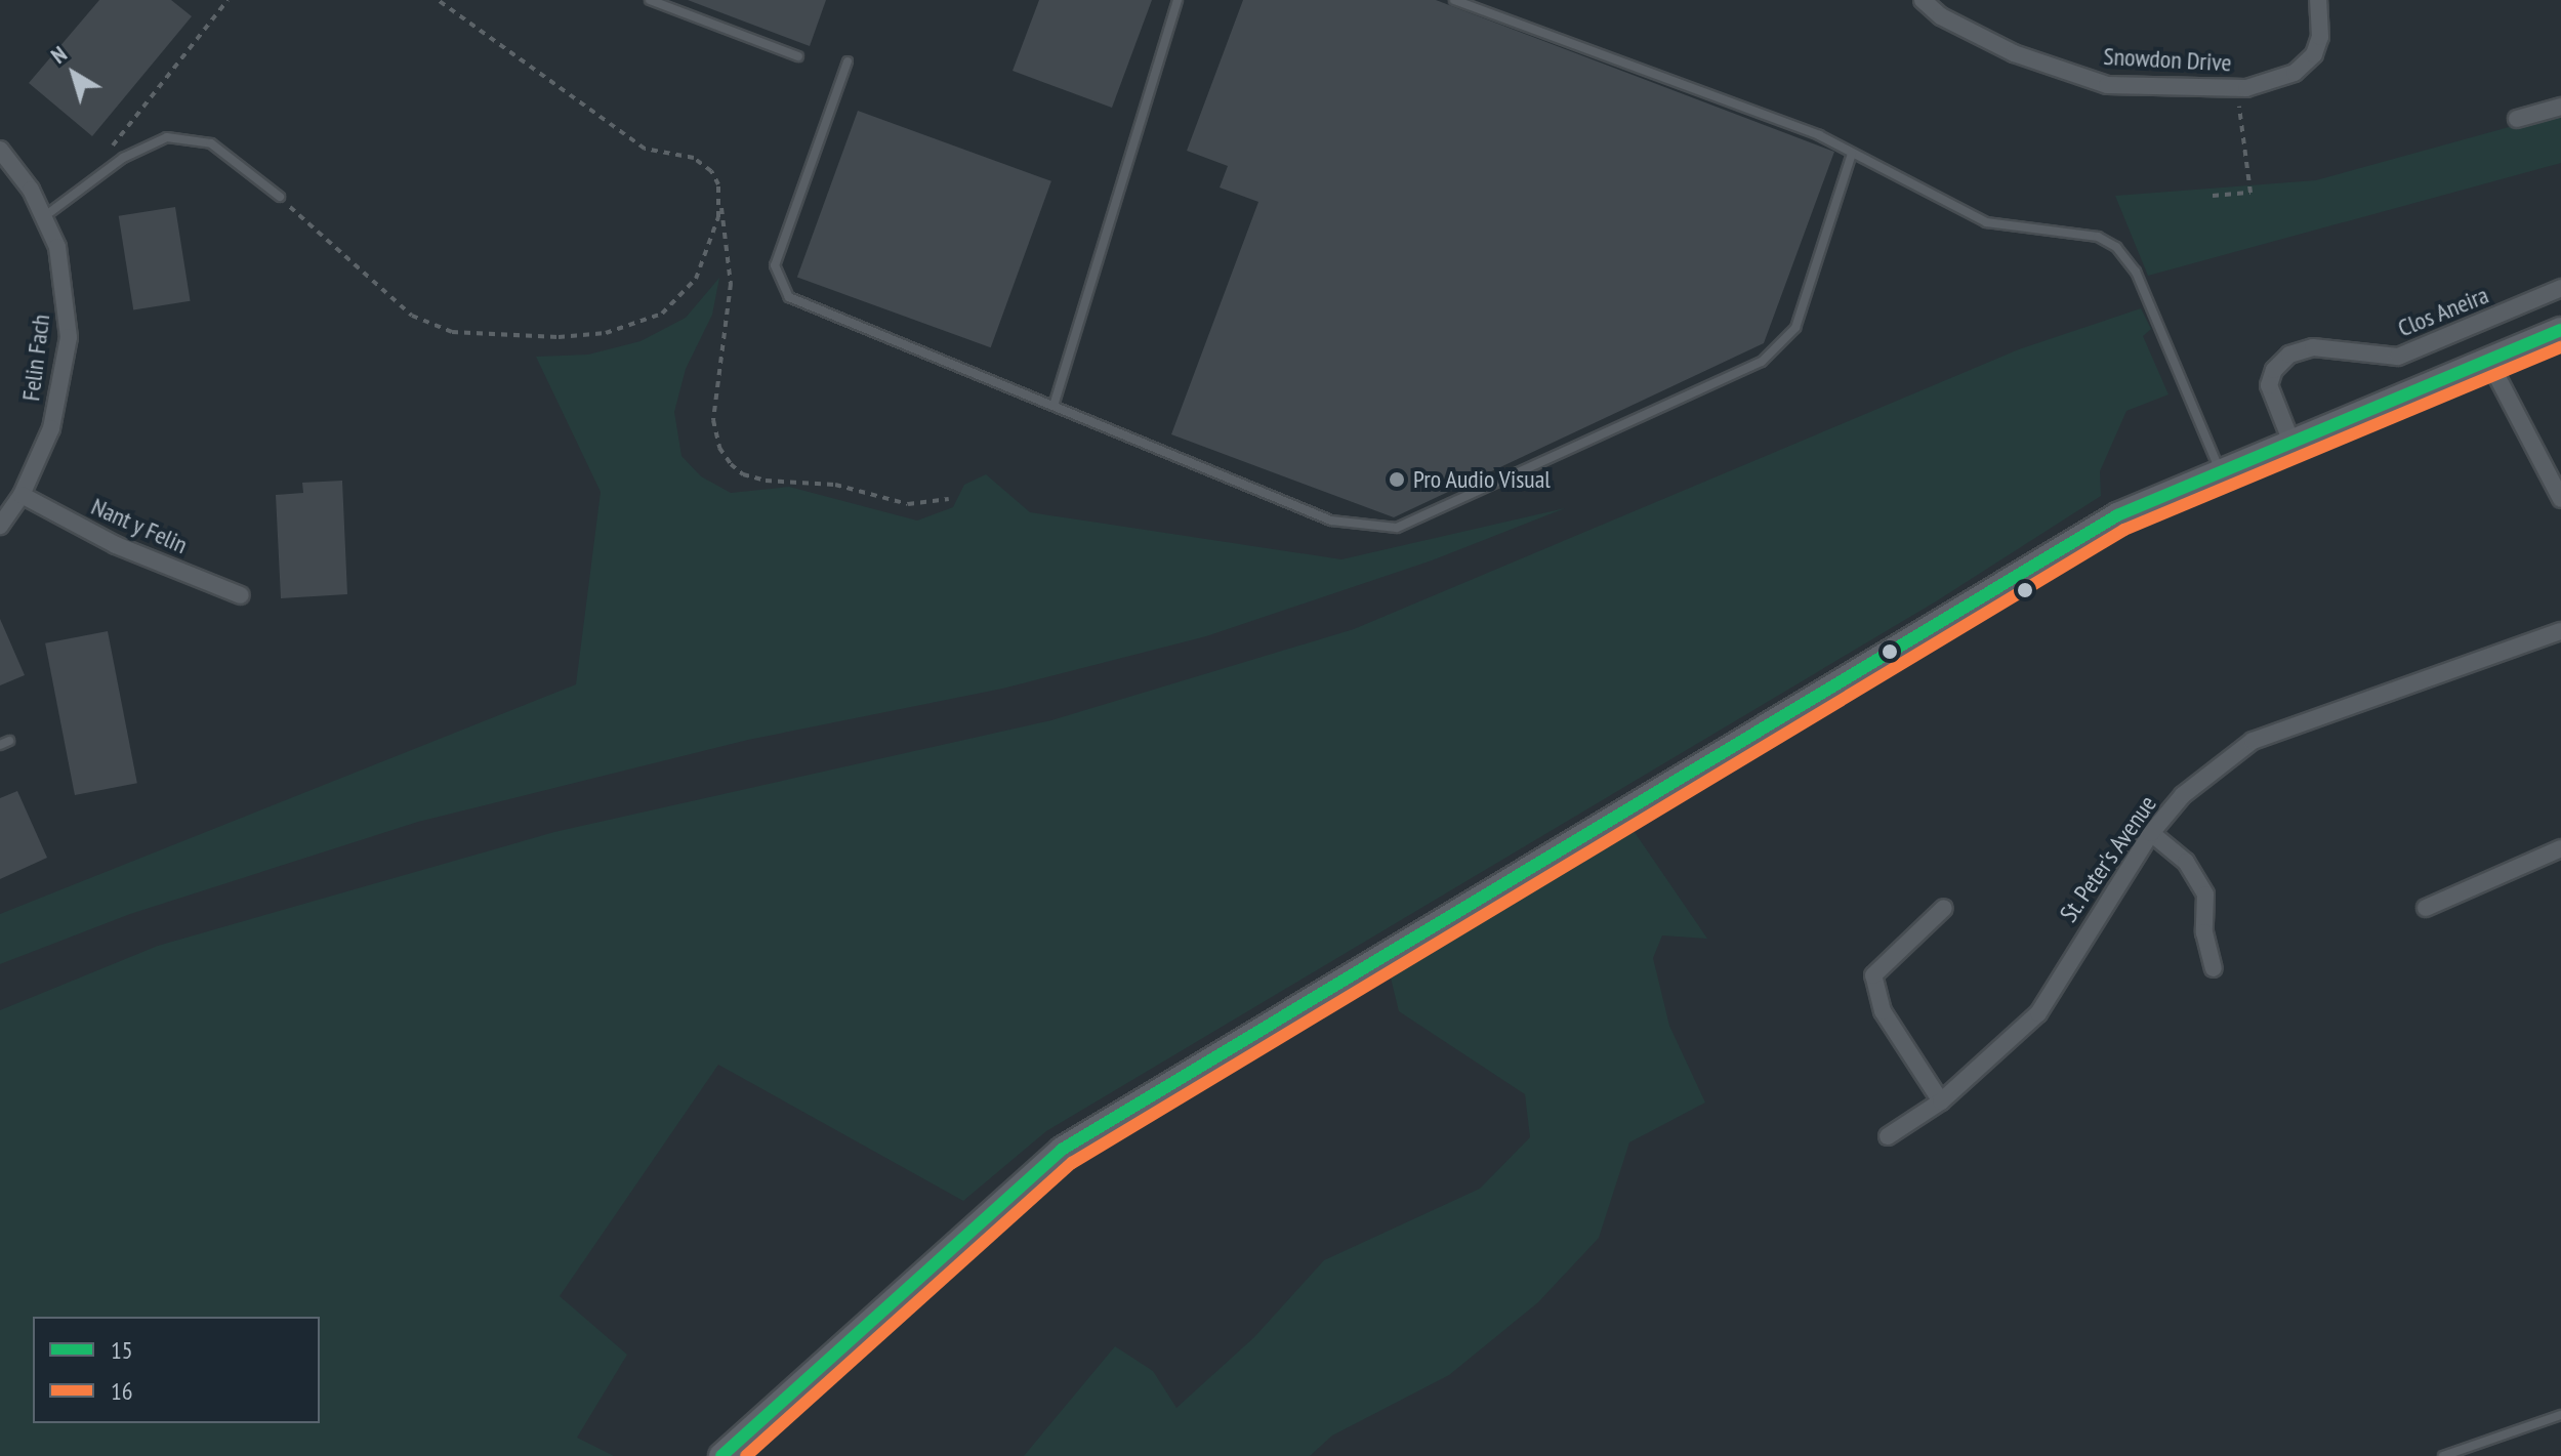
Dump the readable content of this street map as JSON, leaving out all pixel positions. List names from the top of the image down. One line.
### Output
{"streets":{"street":["Snowdon Drive","Clos Aneira","Felin Fach","Nant y Felin","St. Peter's Avenue"]},"crossings":[["Felin Fach","Nant y Felin"]],"places":["Pro Audio Visual"],"lines":["transit line 15","transit line 16"],"legend":["15","16"],"north":"top left"}
